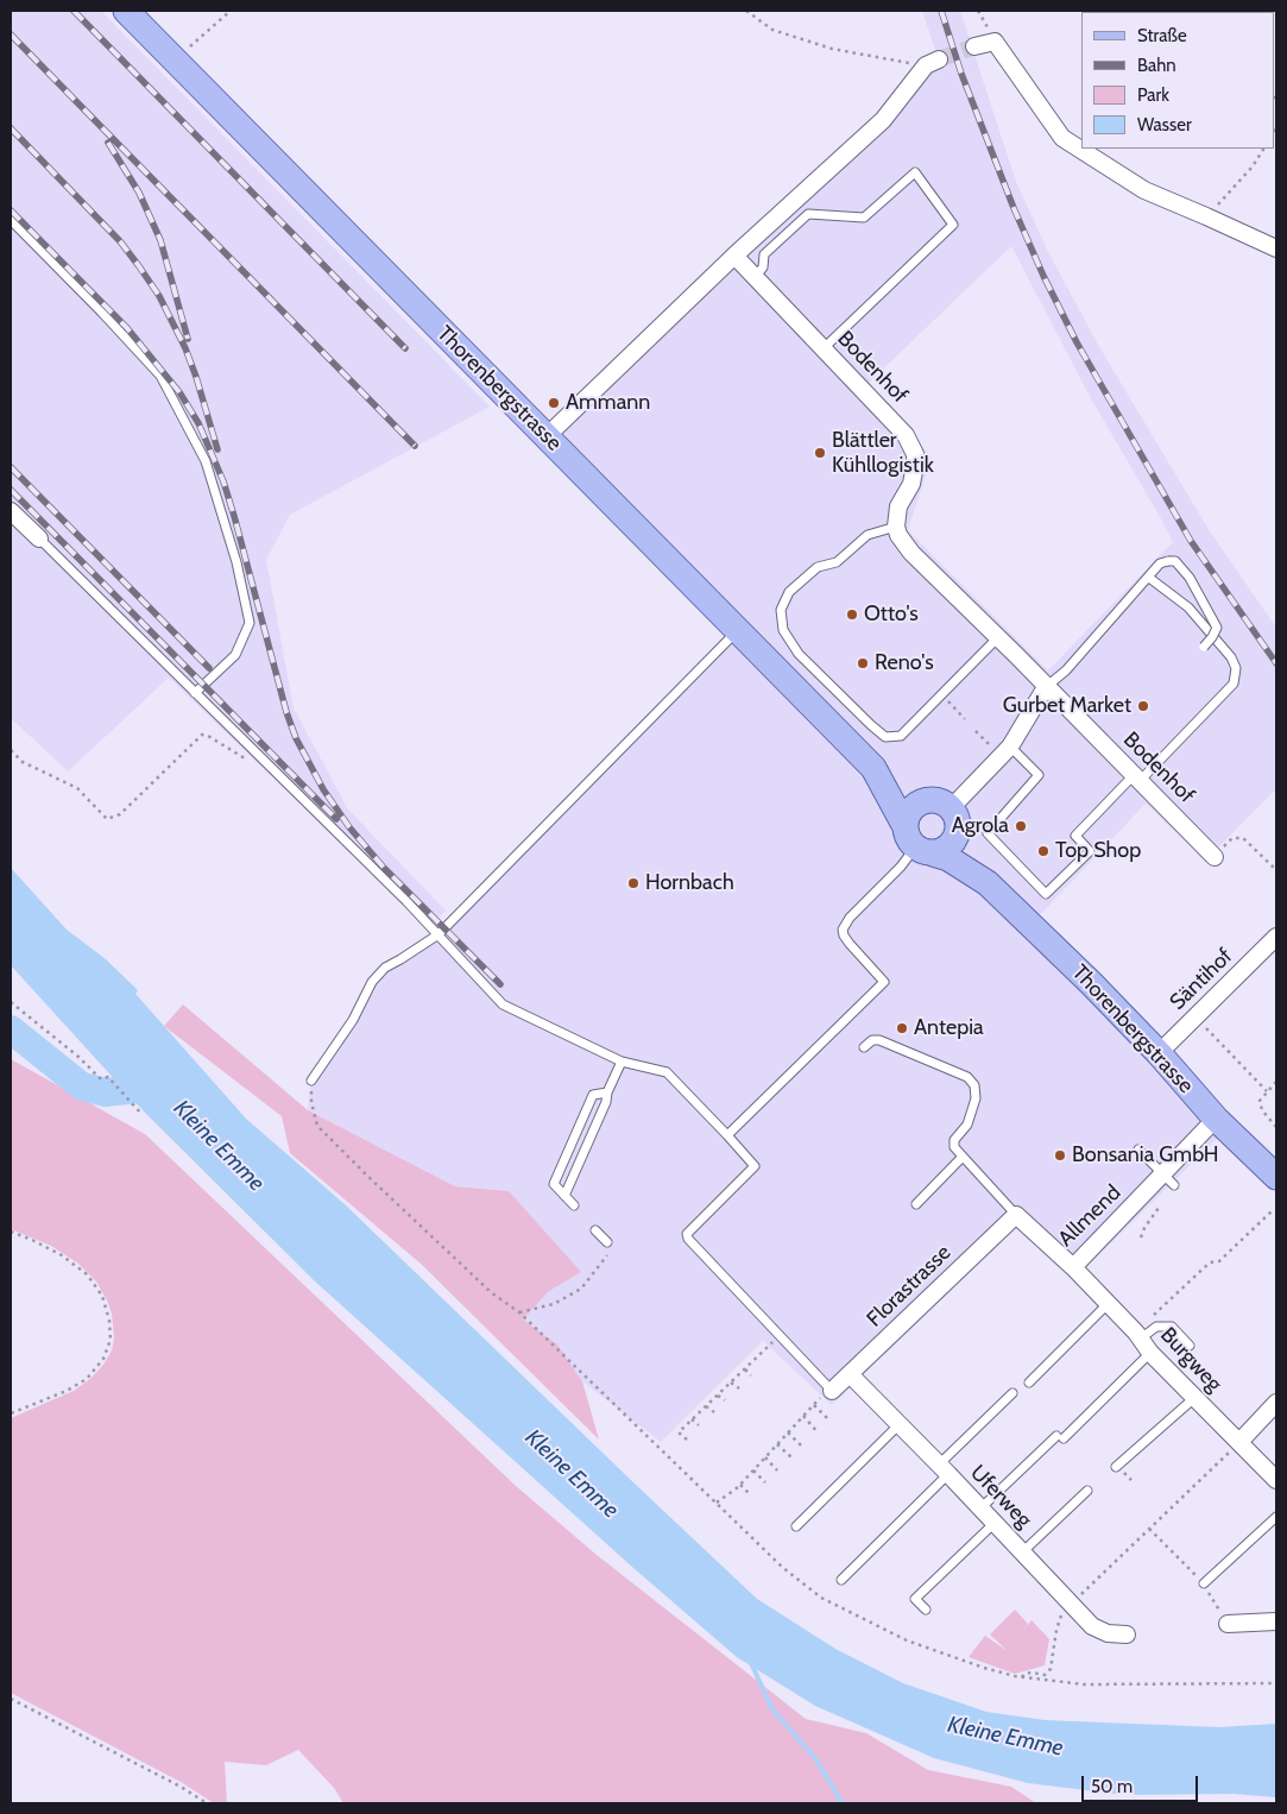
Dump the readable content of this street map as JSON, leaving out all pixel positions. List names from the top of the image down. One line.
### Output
{"streets":{"main road":["Thorenbergstrasse"],"street":["Bodenhof","Säntihof","Allmend","Florastrasse","Burgweg","Uferweg"]},"crossings":[["Thorenbergstrasse","Säntihof"],["Thorenbergstrasse","Allmend"],["Allmend","Florastrasse"],["Allmend","Burgweg"],["Florastrasse","Uferweg"]],"water":["Kleine Emme"],"places":["Ammann","Blättler Kühllogistik","Otto's","Reno's","Gurbet Market","Agrola","Top Shop","Hornbach","Antepia","Bonsania GmbH"],"legend":["Straße","Bahn","Park","Wasser"],"scale_bar":"50 m"}
